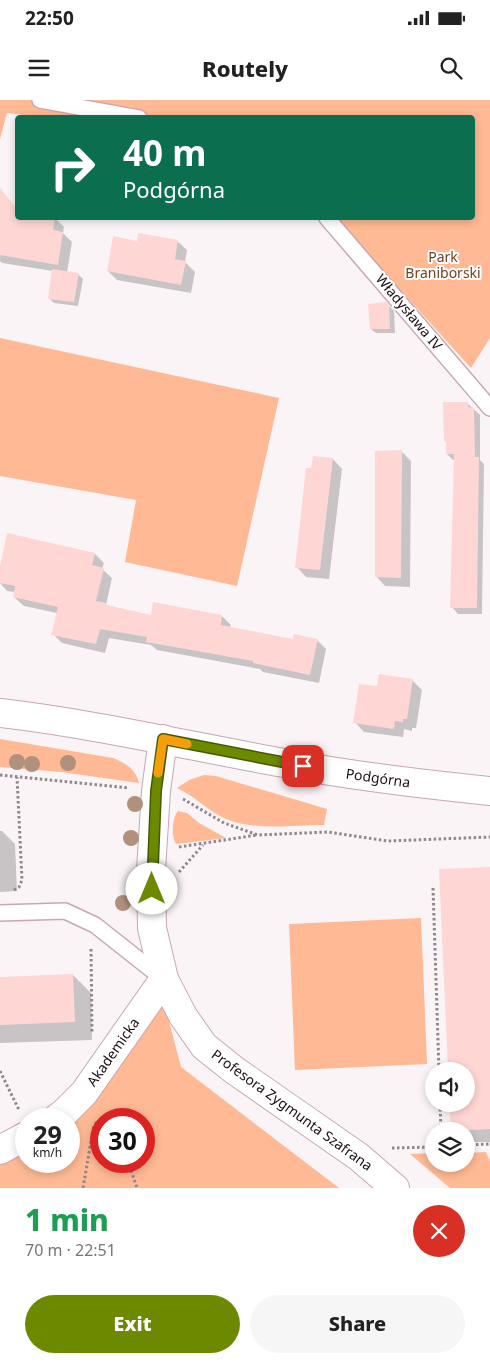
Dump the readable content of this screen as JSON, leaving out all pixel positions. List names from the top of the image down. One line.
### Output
{"streets":{"street":["Podgórna","Akademicka","Profesora Zygmunta Szafrana"],"lane":["Władysława IV"]},"crossings":[["Podgórna","Profesora Zygmunta Szafrana"],["Akademicka","Profesora Zygmunta Szafrana"]],"parks":["Park Braniborski"],"page":{"status":"22:50","header":"Routely","turn":["40 m","Podgórna"],"speed":"29 km/h","limit":"30","heading":["1 min","70 m · 22:51"],"buttons":["Exit","Share"]}}
